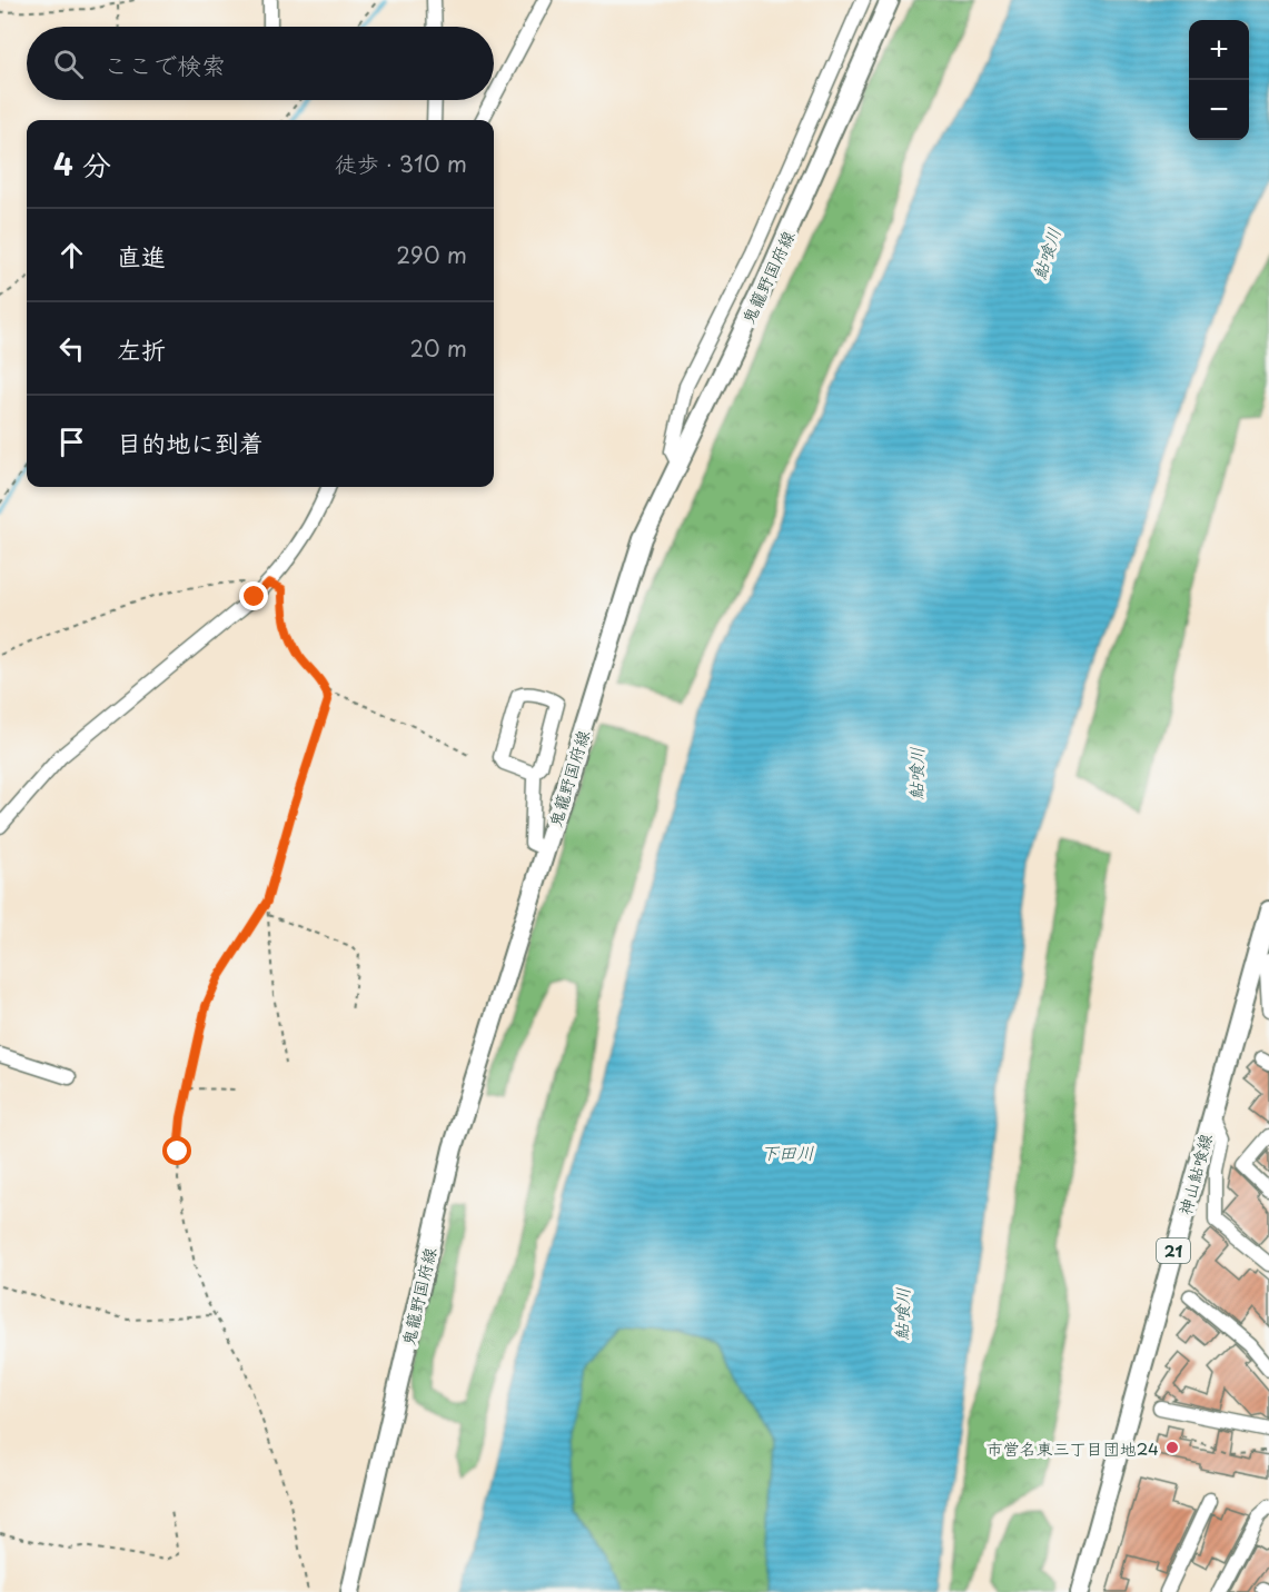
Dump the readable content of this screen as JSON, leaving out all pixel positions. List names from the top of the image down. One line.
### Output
{"streets":{"main road":["鬼籠野国府線","神山鮎喰線","21"]},"water":["鮎喰川","下田川"],"places":["市営名東三丁目団地24"],"page":{"map_buttons":["+","−"],"search":"ここで検索","heading":["4 分","徒歩 · 310 m"],"list":[["直進","290 m"],["左折","20 m"],"目的地に到着"]}}
